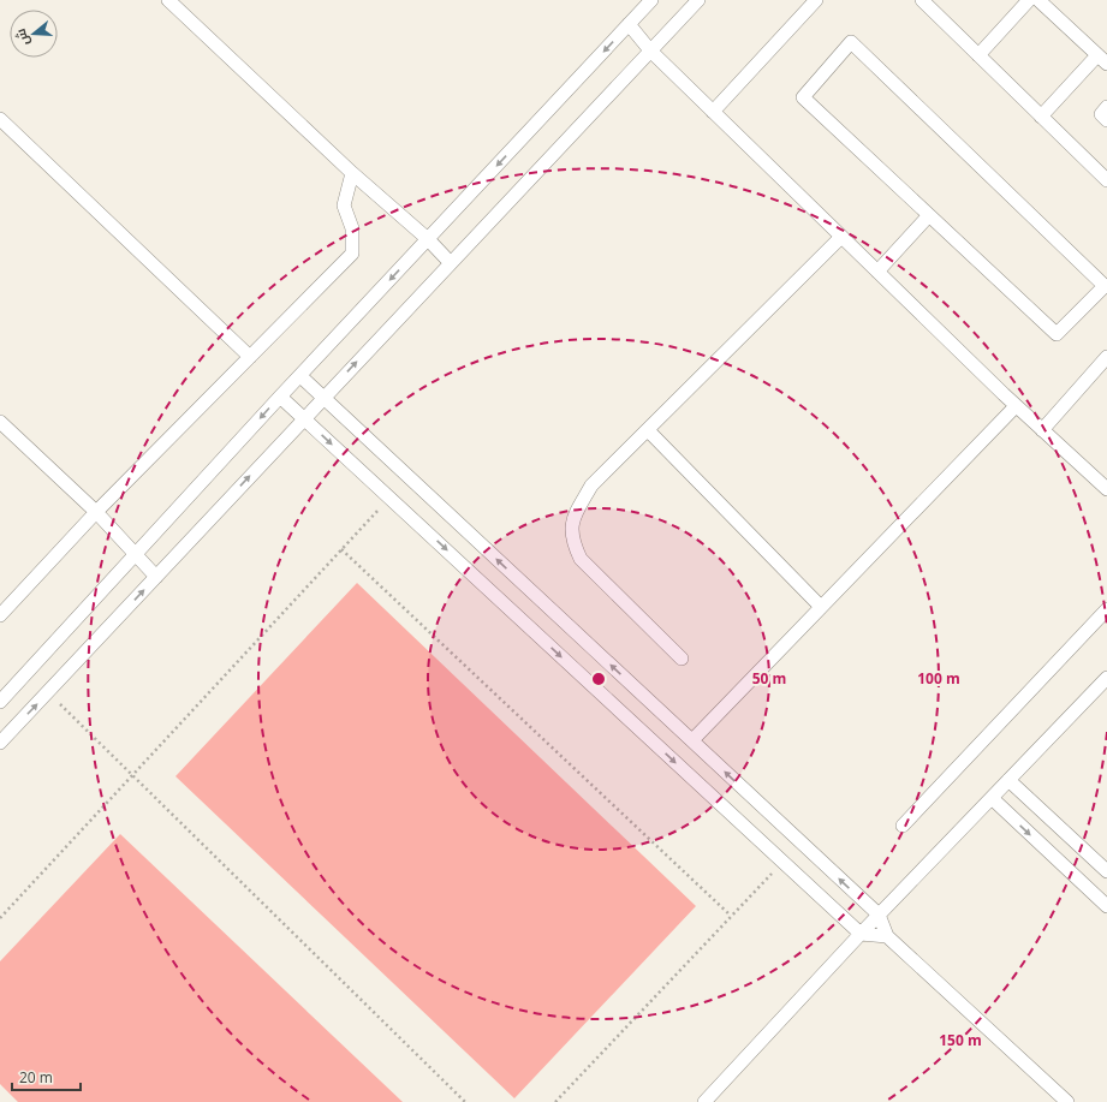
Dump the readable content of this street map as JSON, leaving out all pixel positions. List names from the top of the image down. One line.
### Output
{"scale_bar":"20 m","north":"left","rings":["50 m","100 m","150 m"]}
